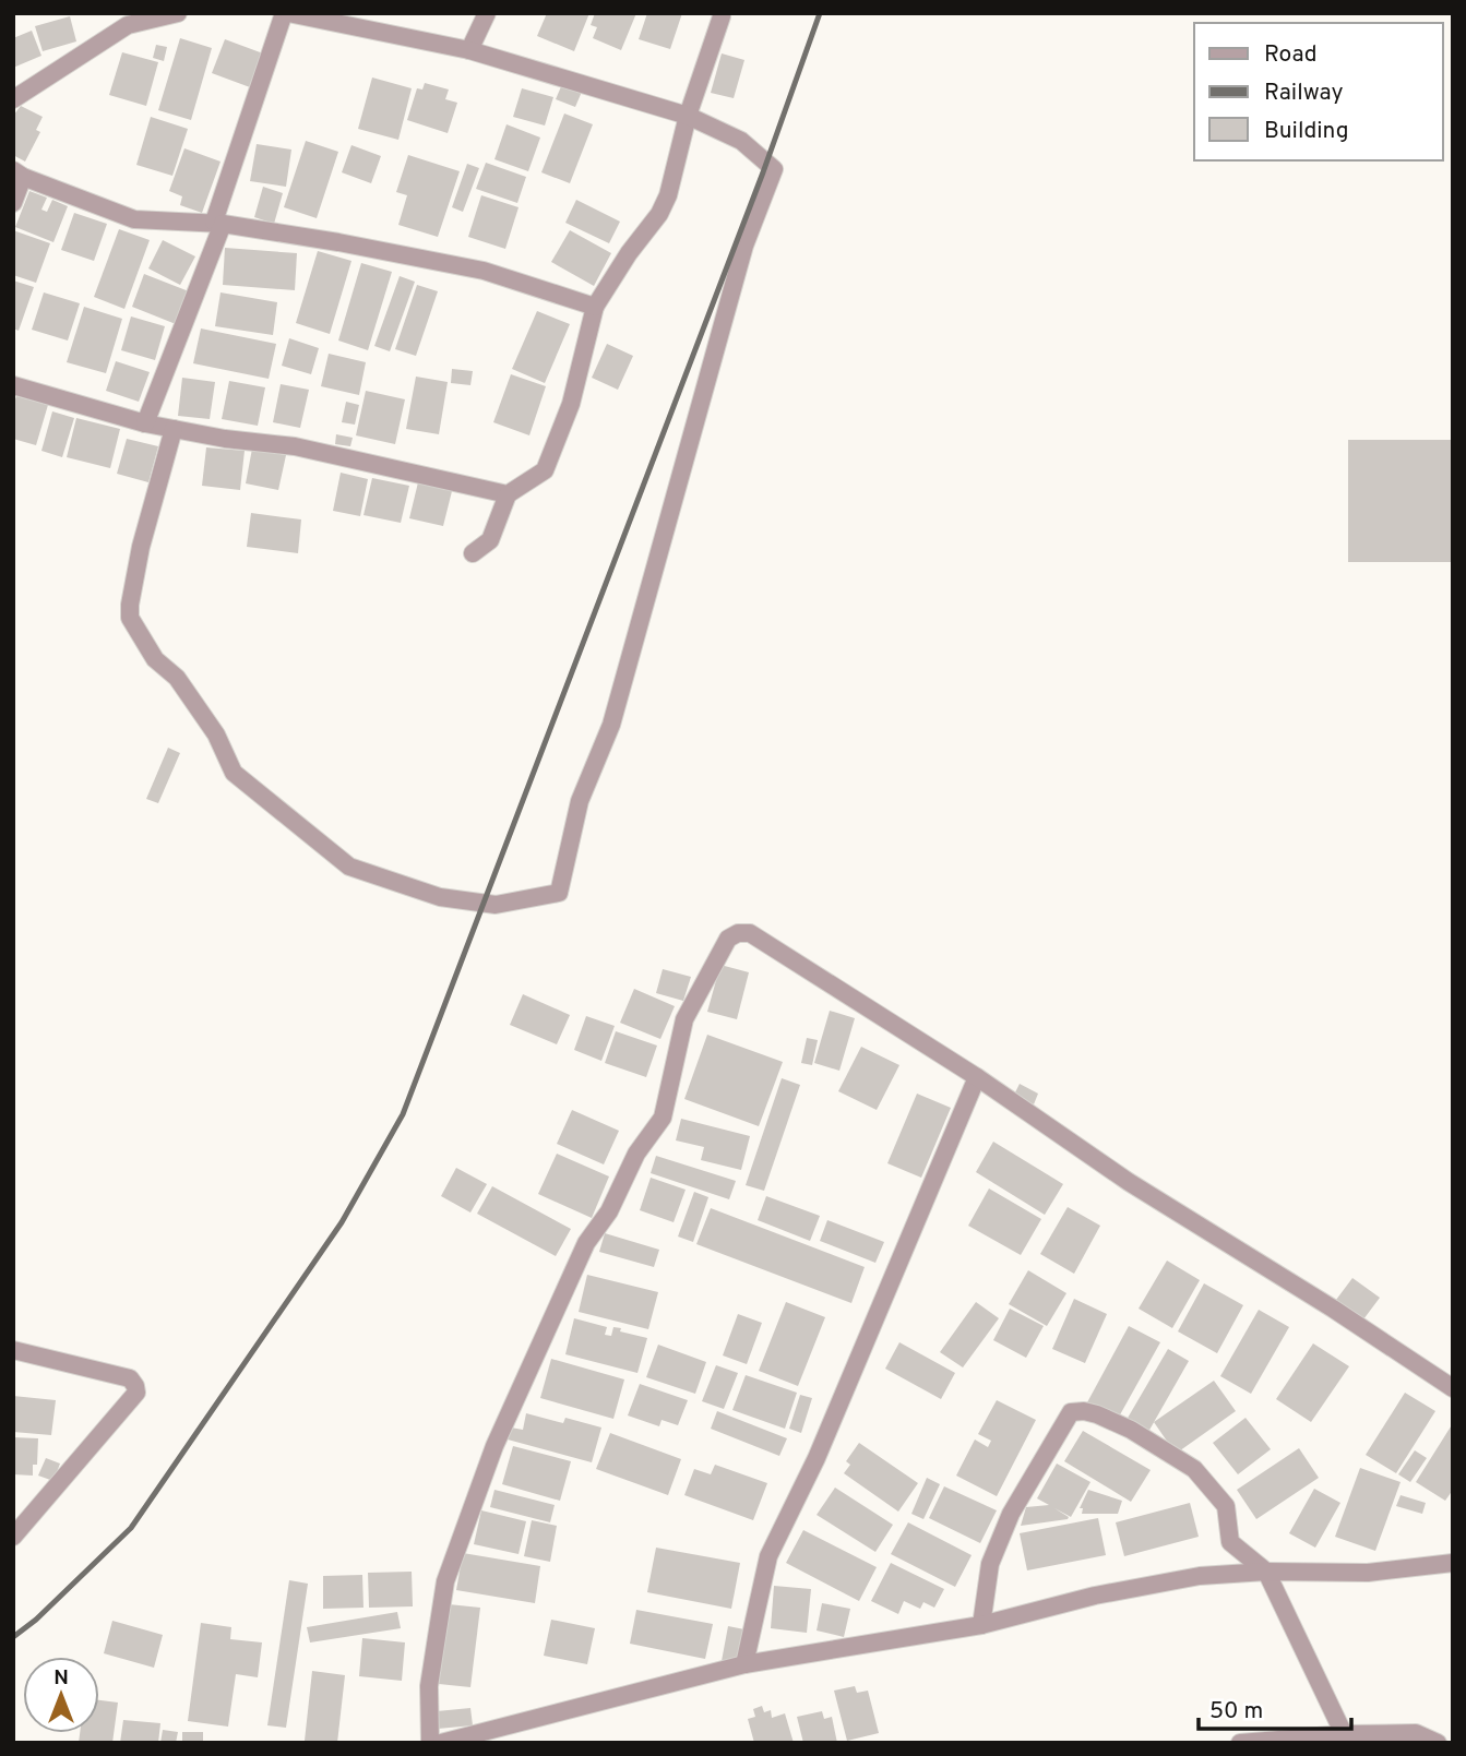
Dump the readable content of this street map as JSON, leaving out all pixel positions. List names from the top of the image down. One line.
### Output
{"legend":["Road","Railway","Building"],"scale_bar":"50 m","north":"top"}
